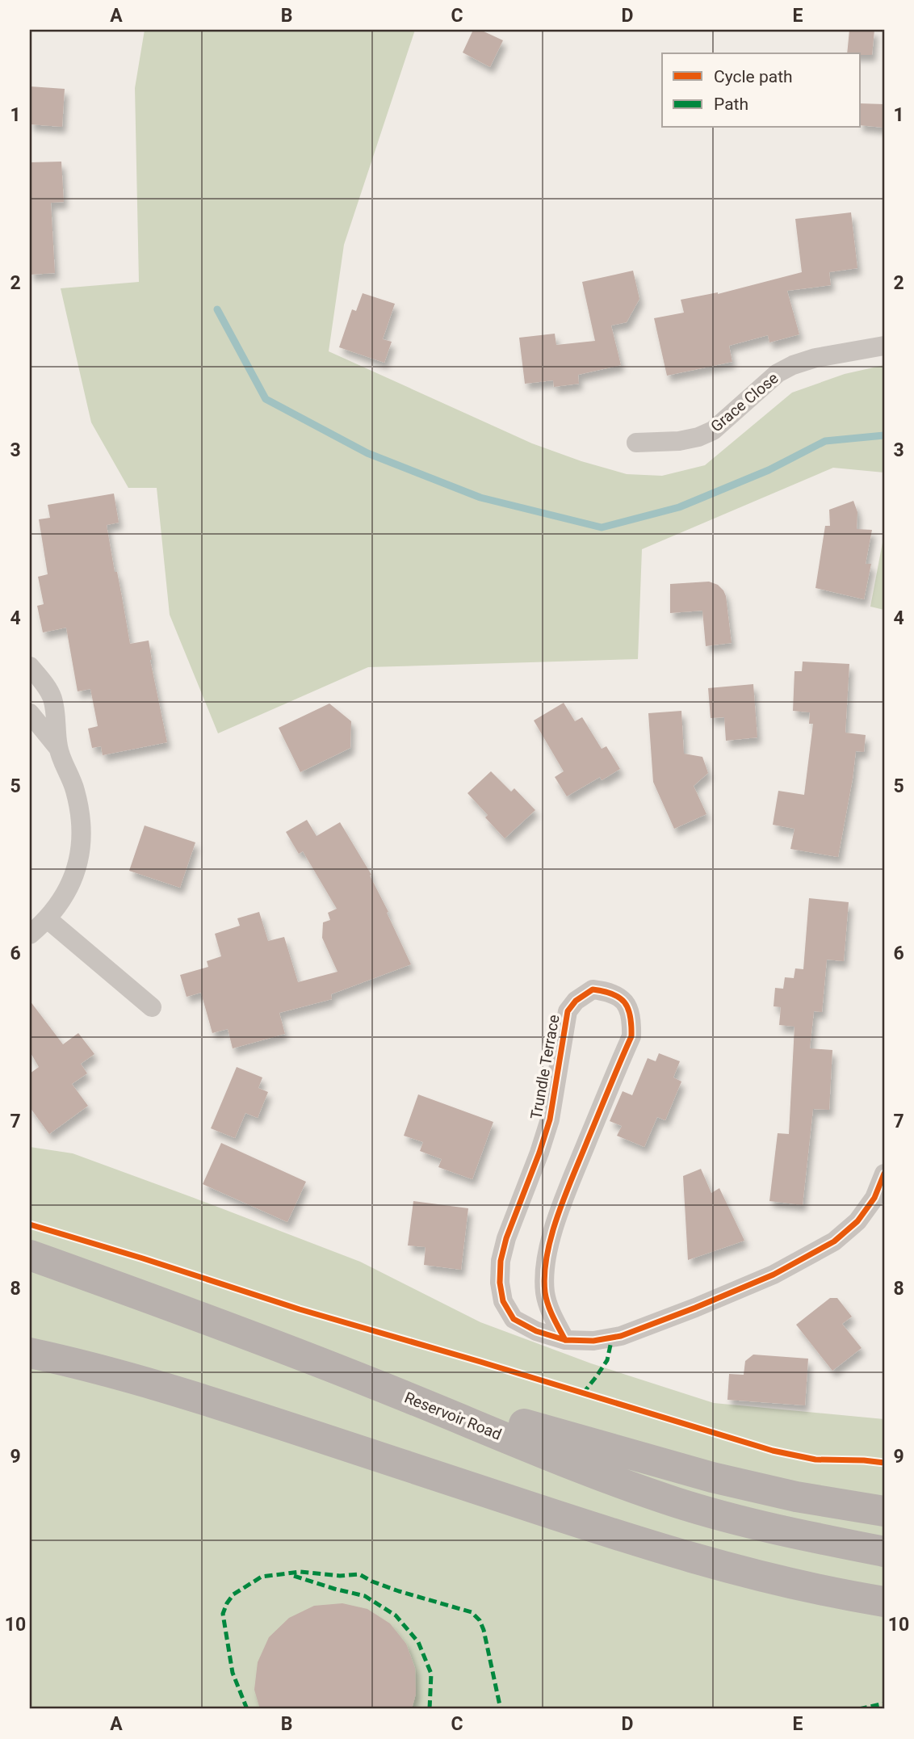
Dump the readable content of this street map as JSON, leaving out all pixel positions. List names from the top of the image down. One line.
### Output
{"streets":{"main road":["Reservoir Road"],"street":["Grace Close","Trundle Terrace"]},"legend":["Cycle path","Path"],"grid":{"columns":["A","B","C","D","E"],"rows":["1","2","3","4","5","6","7","8","9","10"]}}
